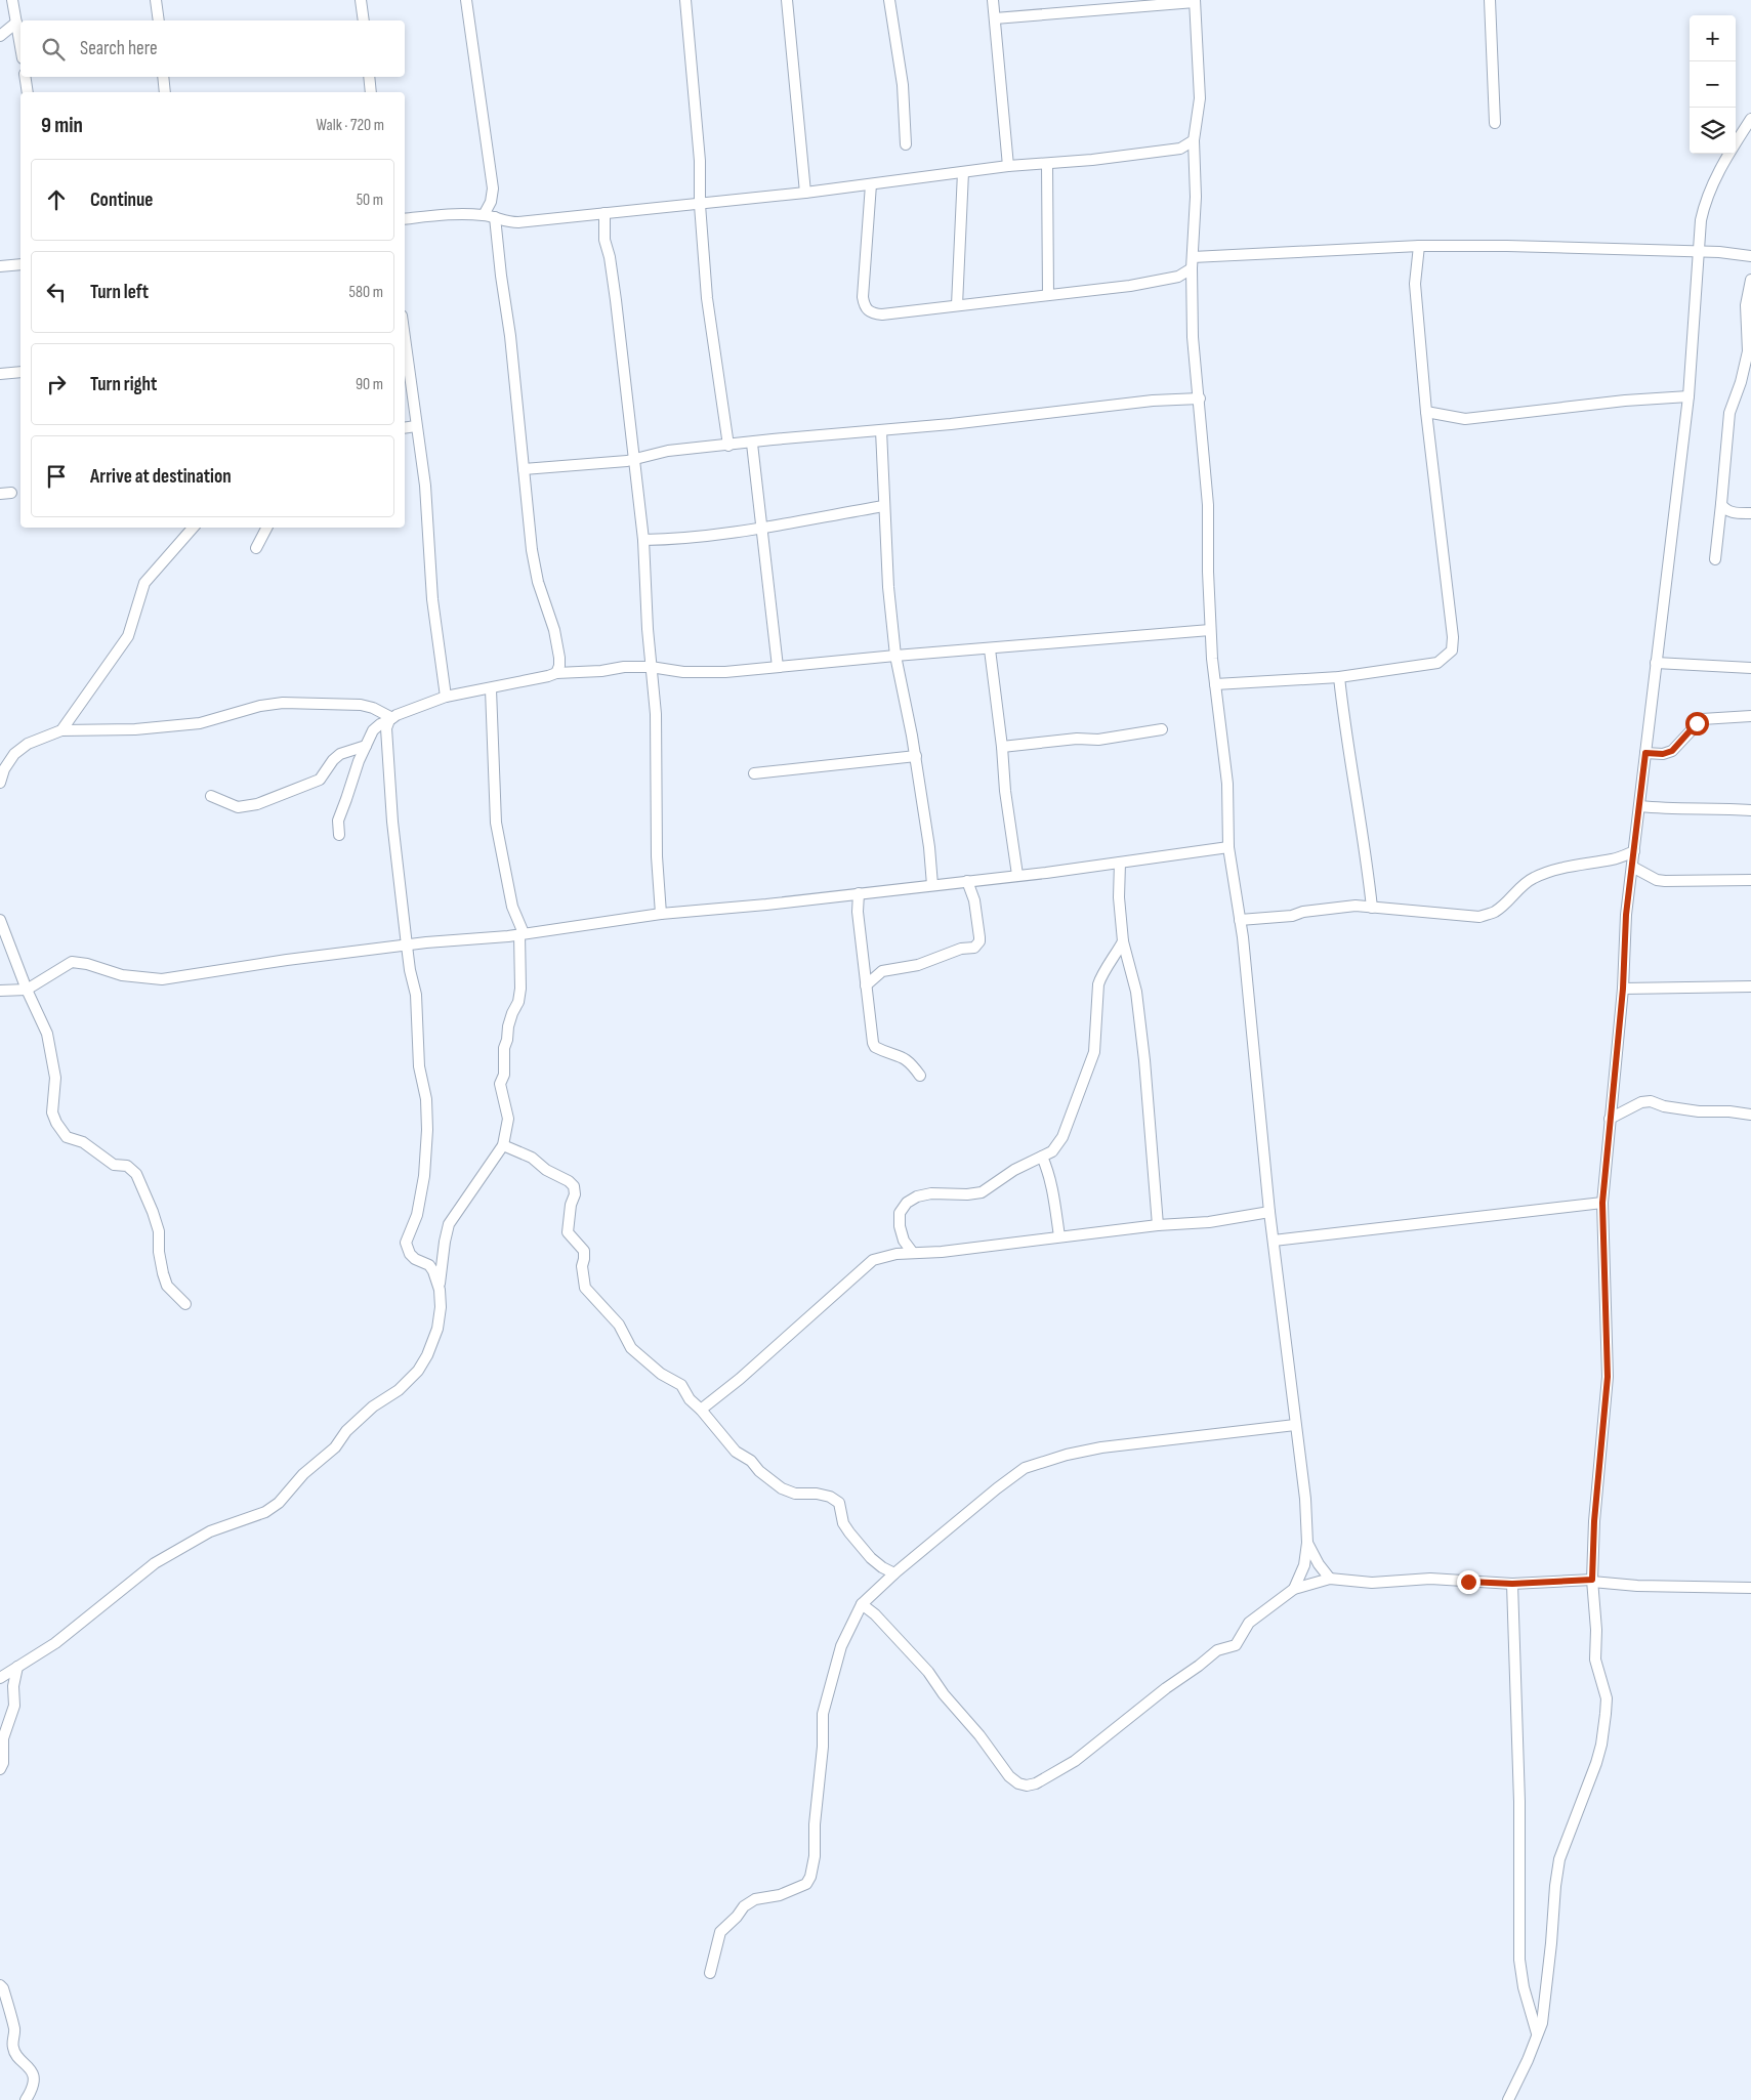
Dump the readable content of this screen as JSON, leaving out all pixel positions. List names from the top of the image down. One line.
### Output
{"page":{"map_buttons":["+","−"],"search":"Search here","heading":["9 min","Walk · 720 m"],"list":[["Continue","50 m"],["Turn left","580 m"],["Turn right","90 m"],"Arrive at destination"]}}
